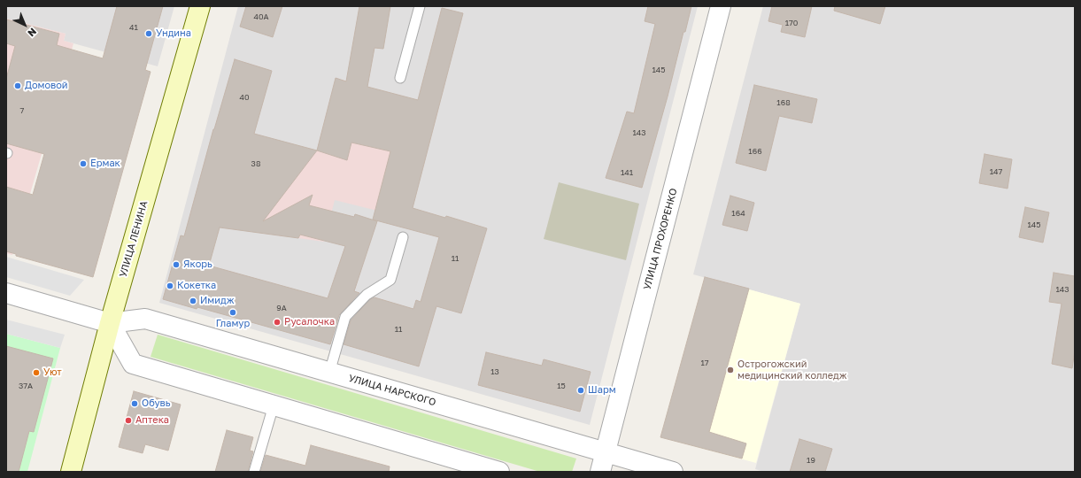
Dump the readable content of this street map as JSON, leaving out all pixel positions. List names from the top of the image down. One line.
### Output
{"streets":{"main road":["УЛИЦА ЛЕНИНА"],"street":["УЛИЦА ПРОХОРЕНКО","УЛИЦА НАРСКОГО"]},"crossings":[["УЛИЦА ЛЕНИНА","УЛИЦА НАРСКОГО"],["УЛИЦА ПРОХОРЕНКО","УЛИЦА НАРСКОГО"]],"places":["Ундина","Домовой","Ермак","Якорь","Кокетка","Имидж","Гламур","Русалочка","Острогожский медицинский колледж","Уют","Шарм","Обувь","Аптека"],"house_numbers":["40А","170","41","145","40","168","7","143","166","38","147","141","164","145","11","143","9А","11","17","13","37А","15","19"],"north":"bottom right"}
